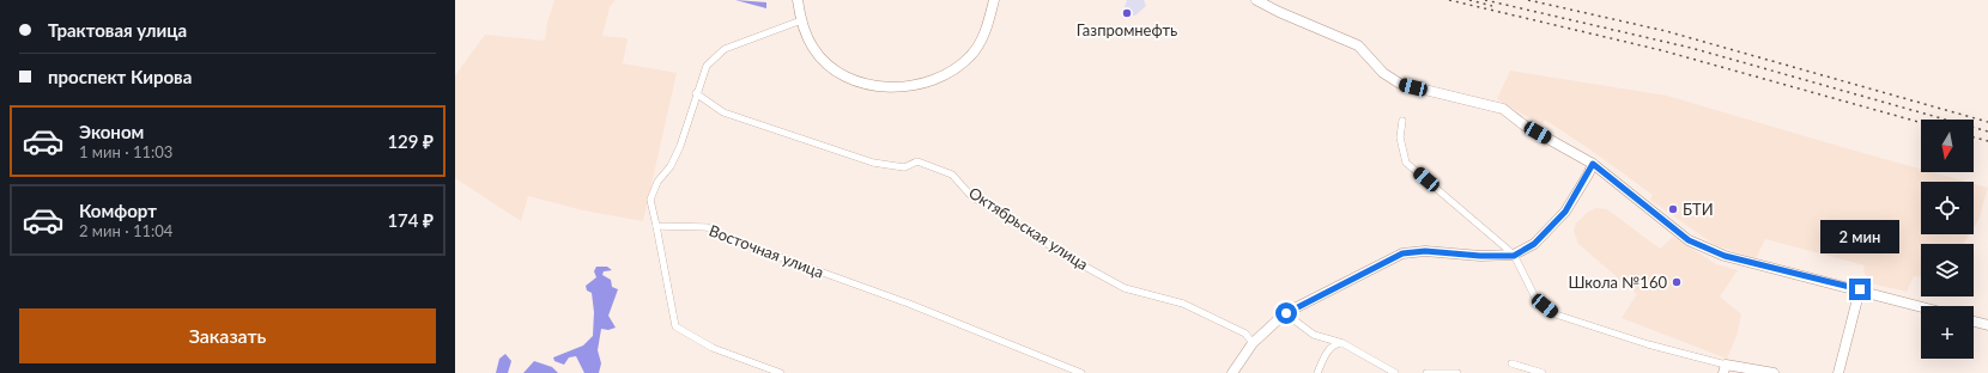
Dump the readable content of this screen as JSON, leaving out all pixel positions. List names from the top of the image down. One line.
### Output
{"streets":{"street":["Октябрьская улица","Восточная улица"]},"places":["Газпромнефть","БТИ","Школа №160"],"north":"bottom","page":{"banner":["Трактовая улица","проспект Кирова"],"list":[{"name":"Эконом","note":"1 мин · 11:03","value":"129 ₽"},{"name":"Комфорт","note":"2 мин · 11:04","value":"174 ₽"}],"map_buttons":"+","bubble":"2 мин","buttons":"Заказать"}}
